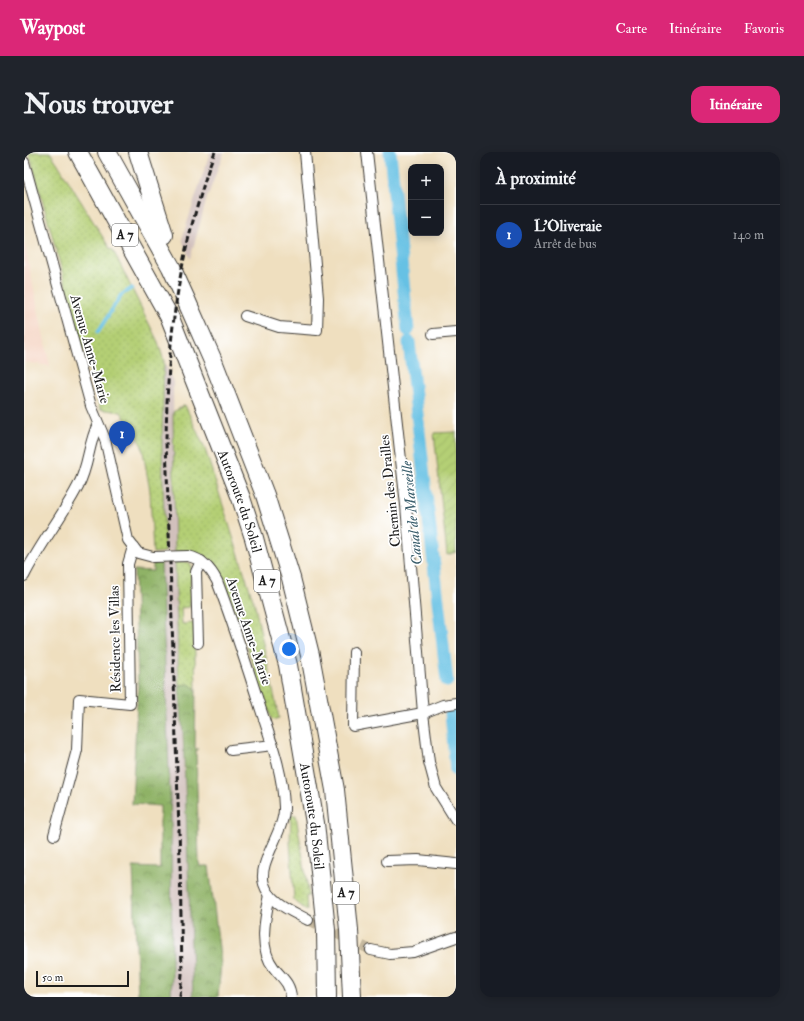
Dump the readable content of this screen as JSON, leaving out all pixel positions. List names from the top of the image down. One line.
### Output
{"streets":{"highway":["A 7","Autoroute du Soleil"],"street":["Avenue Anne-Marie","Chemin des Drailles","Résidence les Villas"]},"crossings":[["Avenue Anne-Marie","Résidence les Villas"]],"water":["Canal de Marseille"],"scale_bar":"50 m","page":{"header":"Waypost","nav":["Carte","Itinéraire","Favoris"],"buttons":"Itinéraire","title":"Nous trouver","heading":"À proximité","map_buttons":["+","−"],"list":[{"mark":"1","name":"L'Oliveraie","note":"Arrêt de bus","value":"140 m"}],"pins":"1","scale":"50 m"}}
